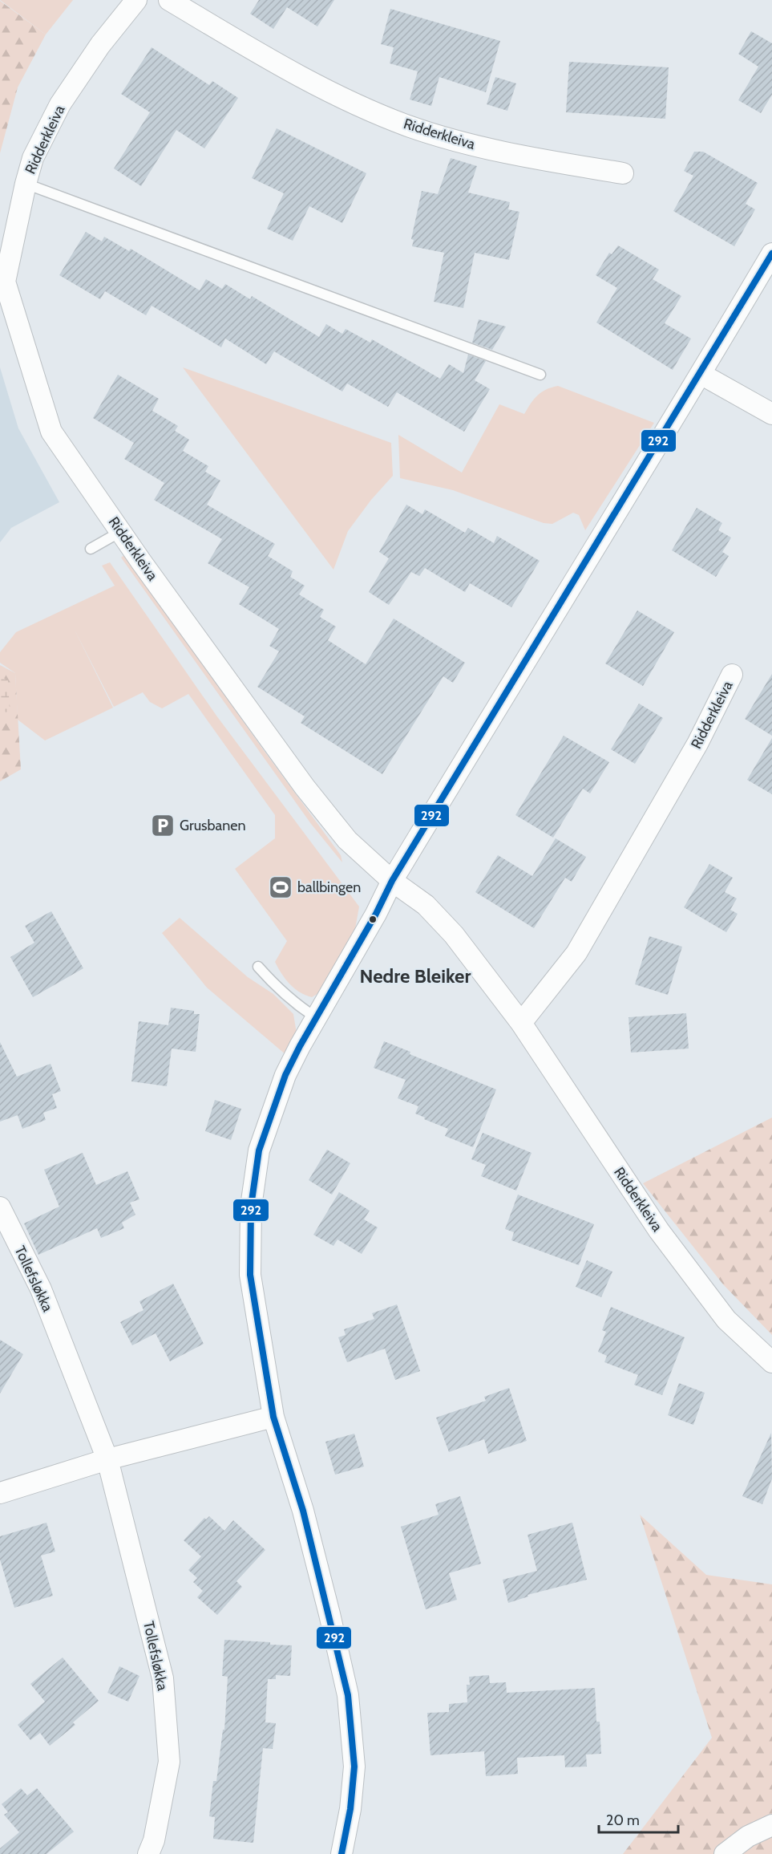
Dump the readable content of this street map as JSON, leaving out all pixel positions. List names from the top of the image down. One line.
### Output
{"streets":{"street":["Ridderkleiva","Tollefsløkka"]},"districts":["Nedre Bleiker"],"places":{"parking":["Grusbanen"],"sports":["ballbingen"]},"lines":["transit line 292"],"scale_bar":"20 m"}
